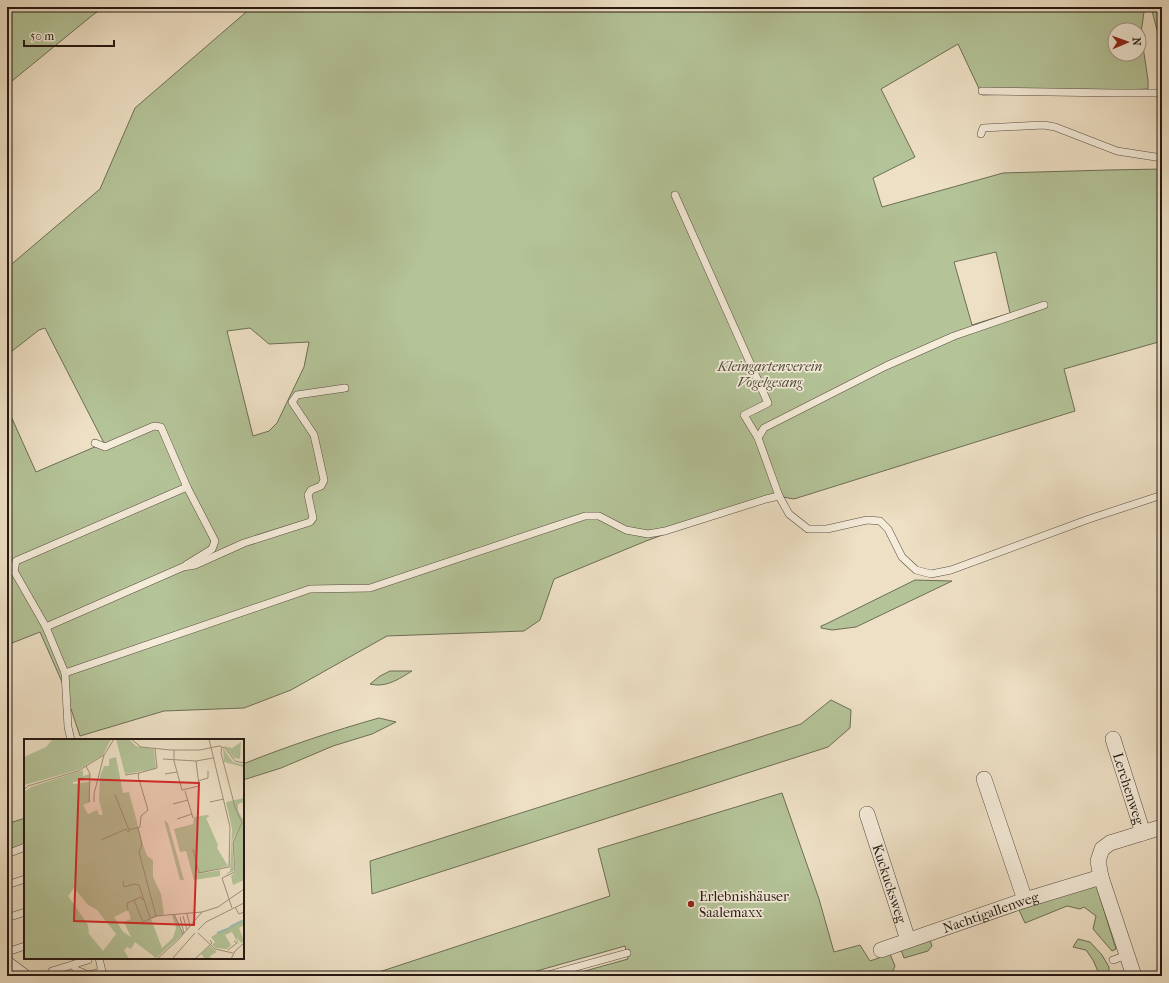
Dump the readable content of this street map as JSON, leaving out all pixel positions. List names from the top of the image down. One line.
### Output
{"streets":{"street":["Lerchenweg","Kuckucksweg","Nachtigallenweg"]},"crossings":[["Kuckucksweg","Nachtigallenweg"]],"parks":["Kleingartenverein Vogelgesang"],"places":["Erlebnishäuser Saalemaxx"],"scale_bar":"50 m","north":"right"}
